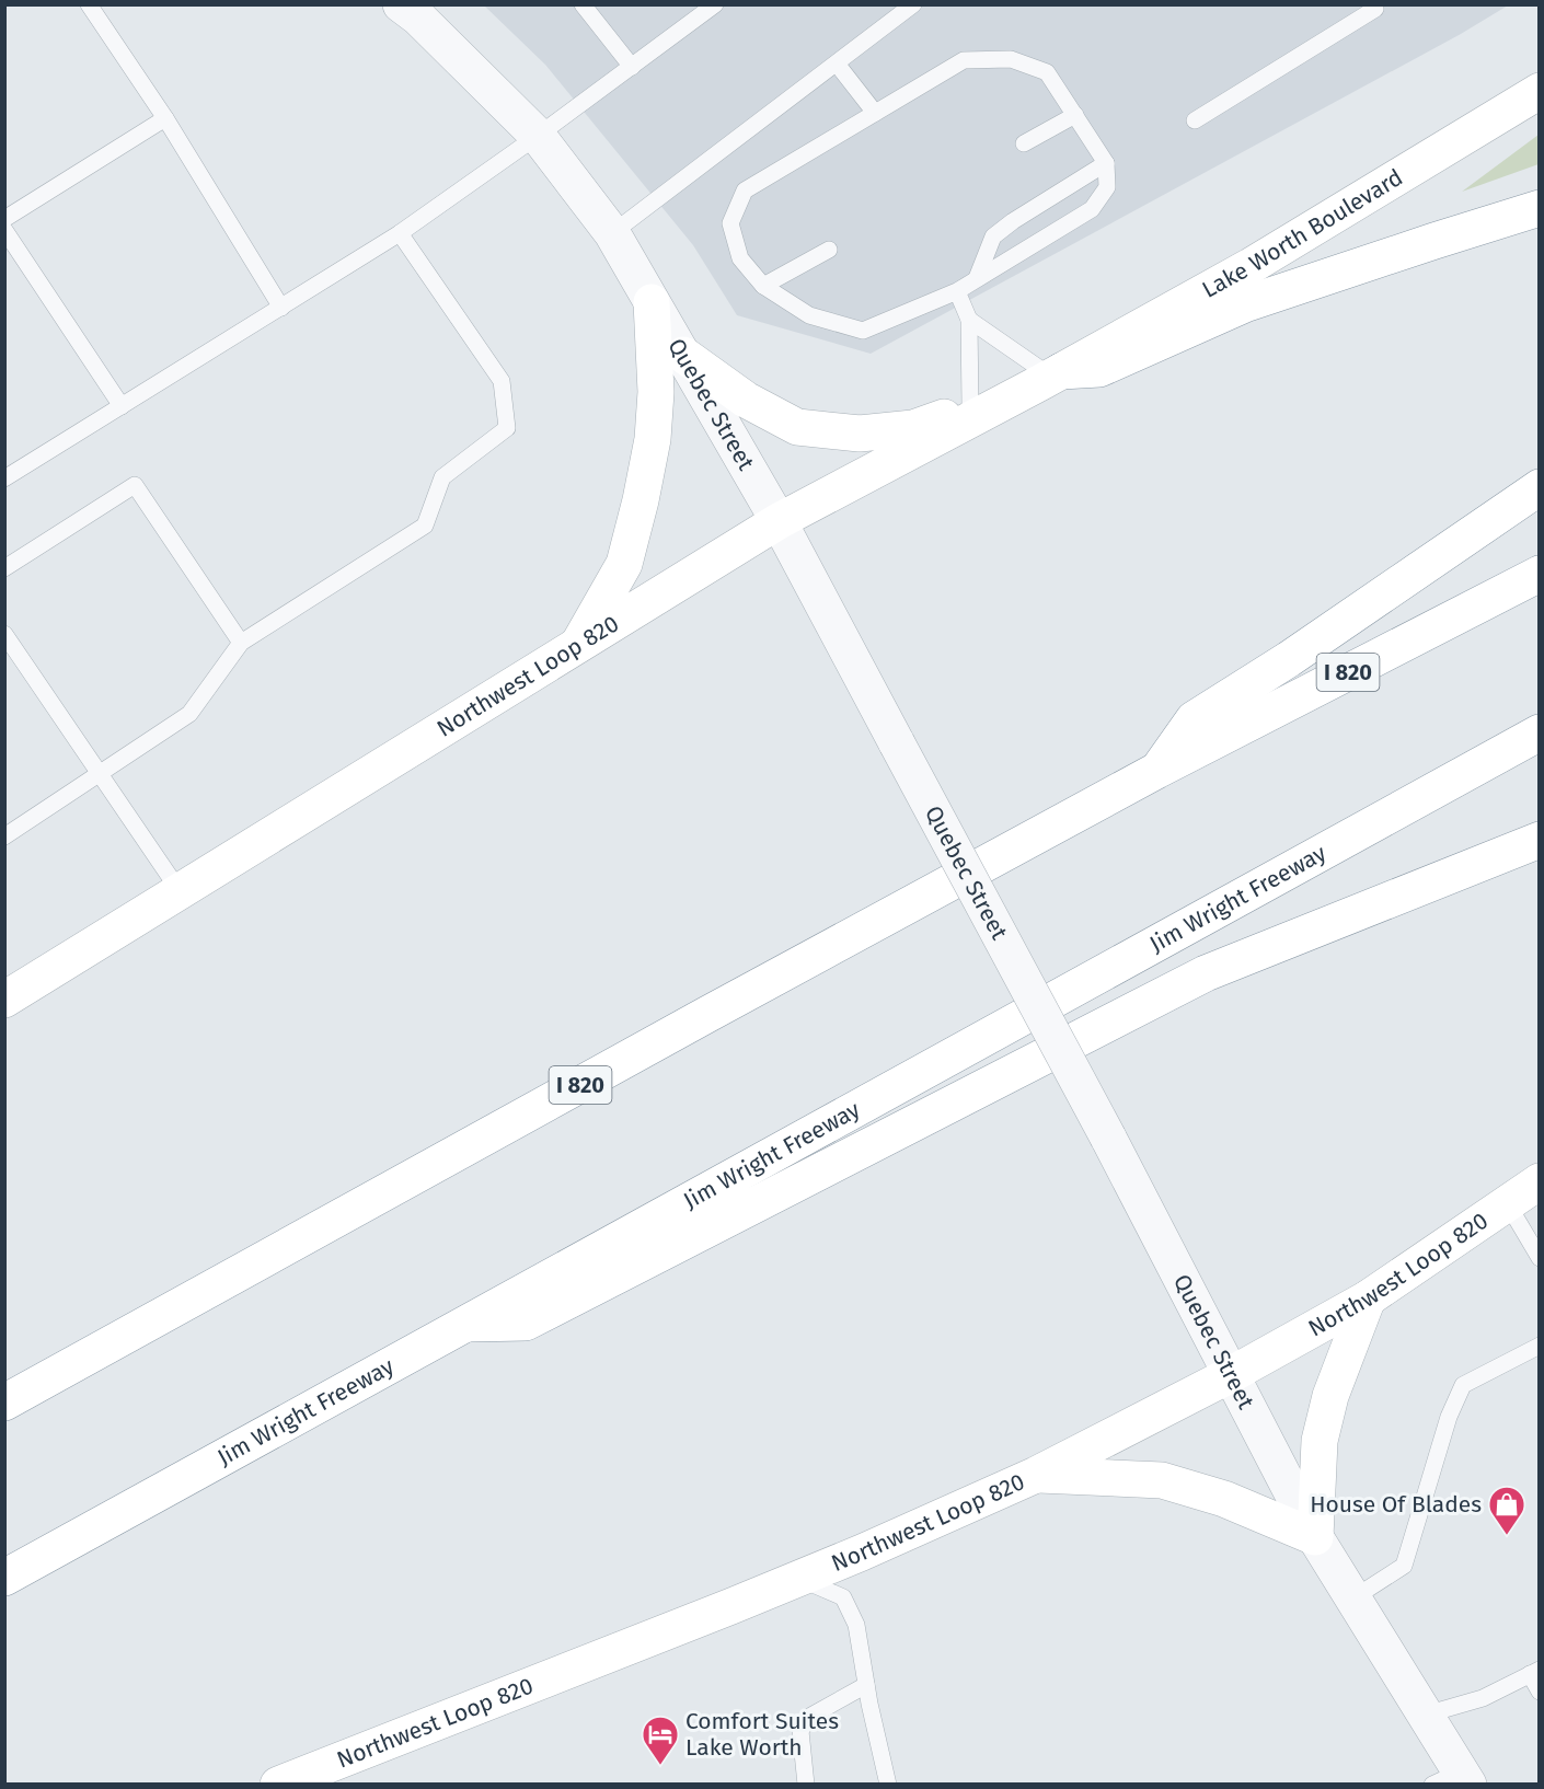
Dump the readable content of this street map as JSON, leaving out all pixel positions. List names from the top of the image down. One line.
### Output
{"streets":{"main road":["Lake Worth Boulevard","I 820","Northwest Loop 820","Jim Wright Freeway"],"street":["Quebec Street"]},"crossings":[["Lake Worth Boulevard","Northwest Loop 820"],["Quebec Street","Northwest Loop 820"]],"places":{"shop":["House Of Blades"],"hotel":["Comfort Suites Lake Worth"]}}
